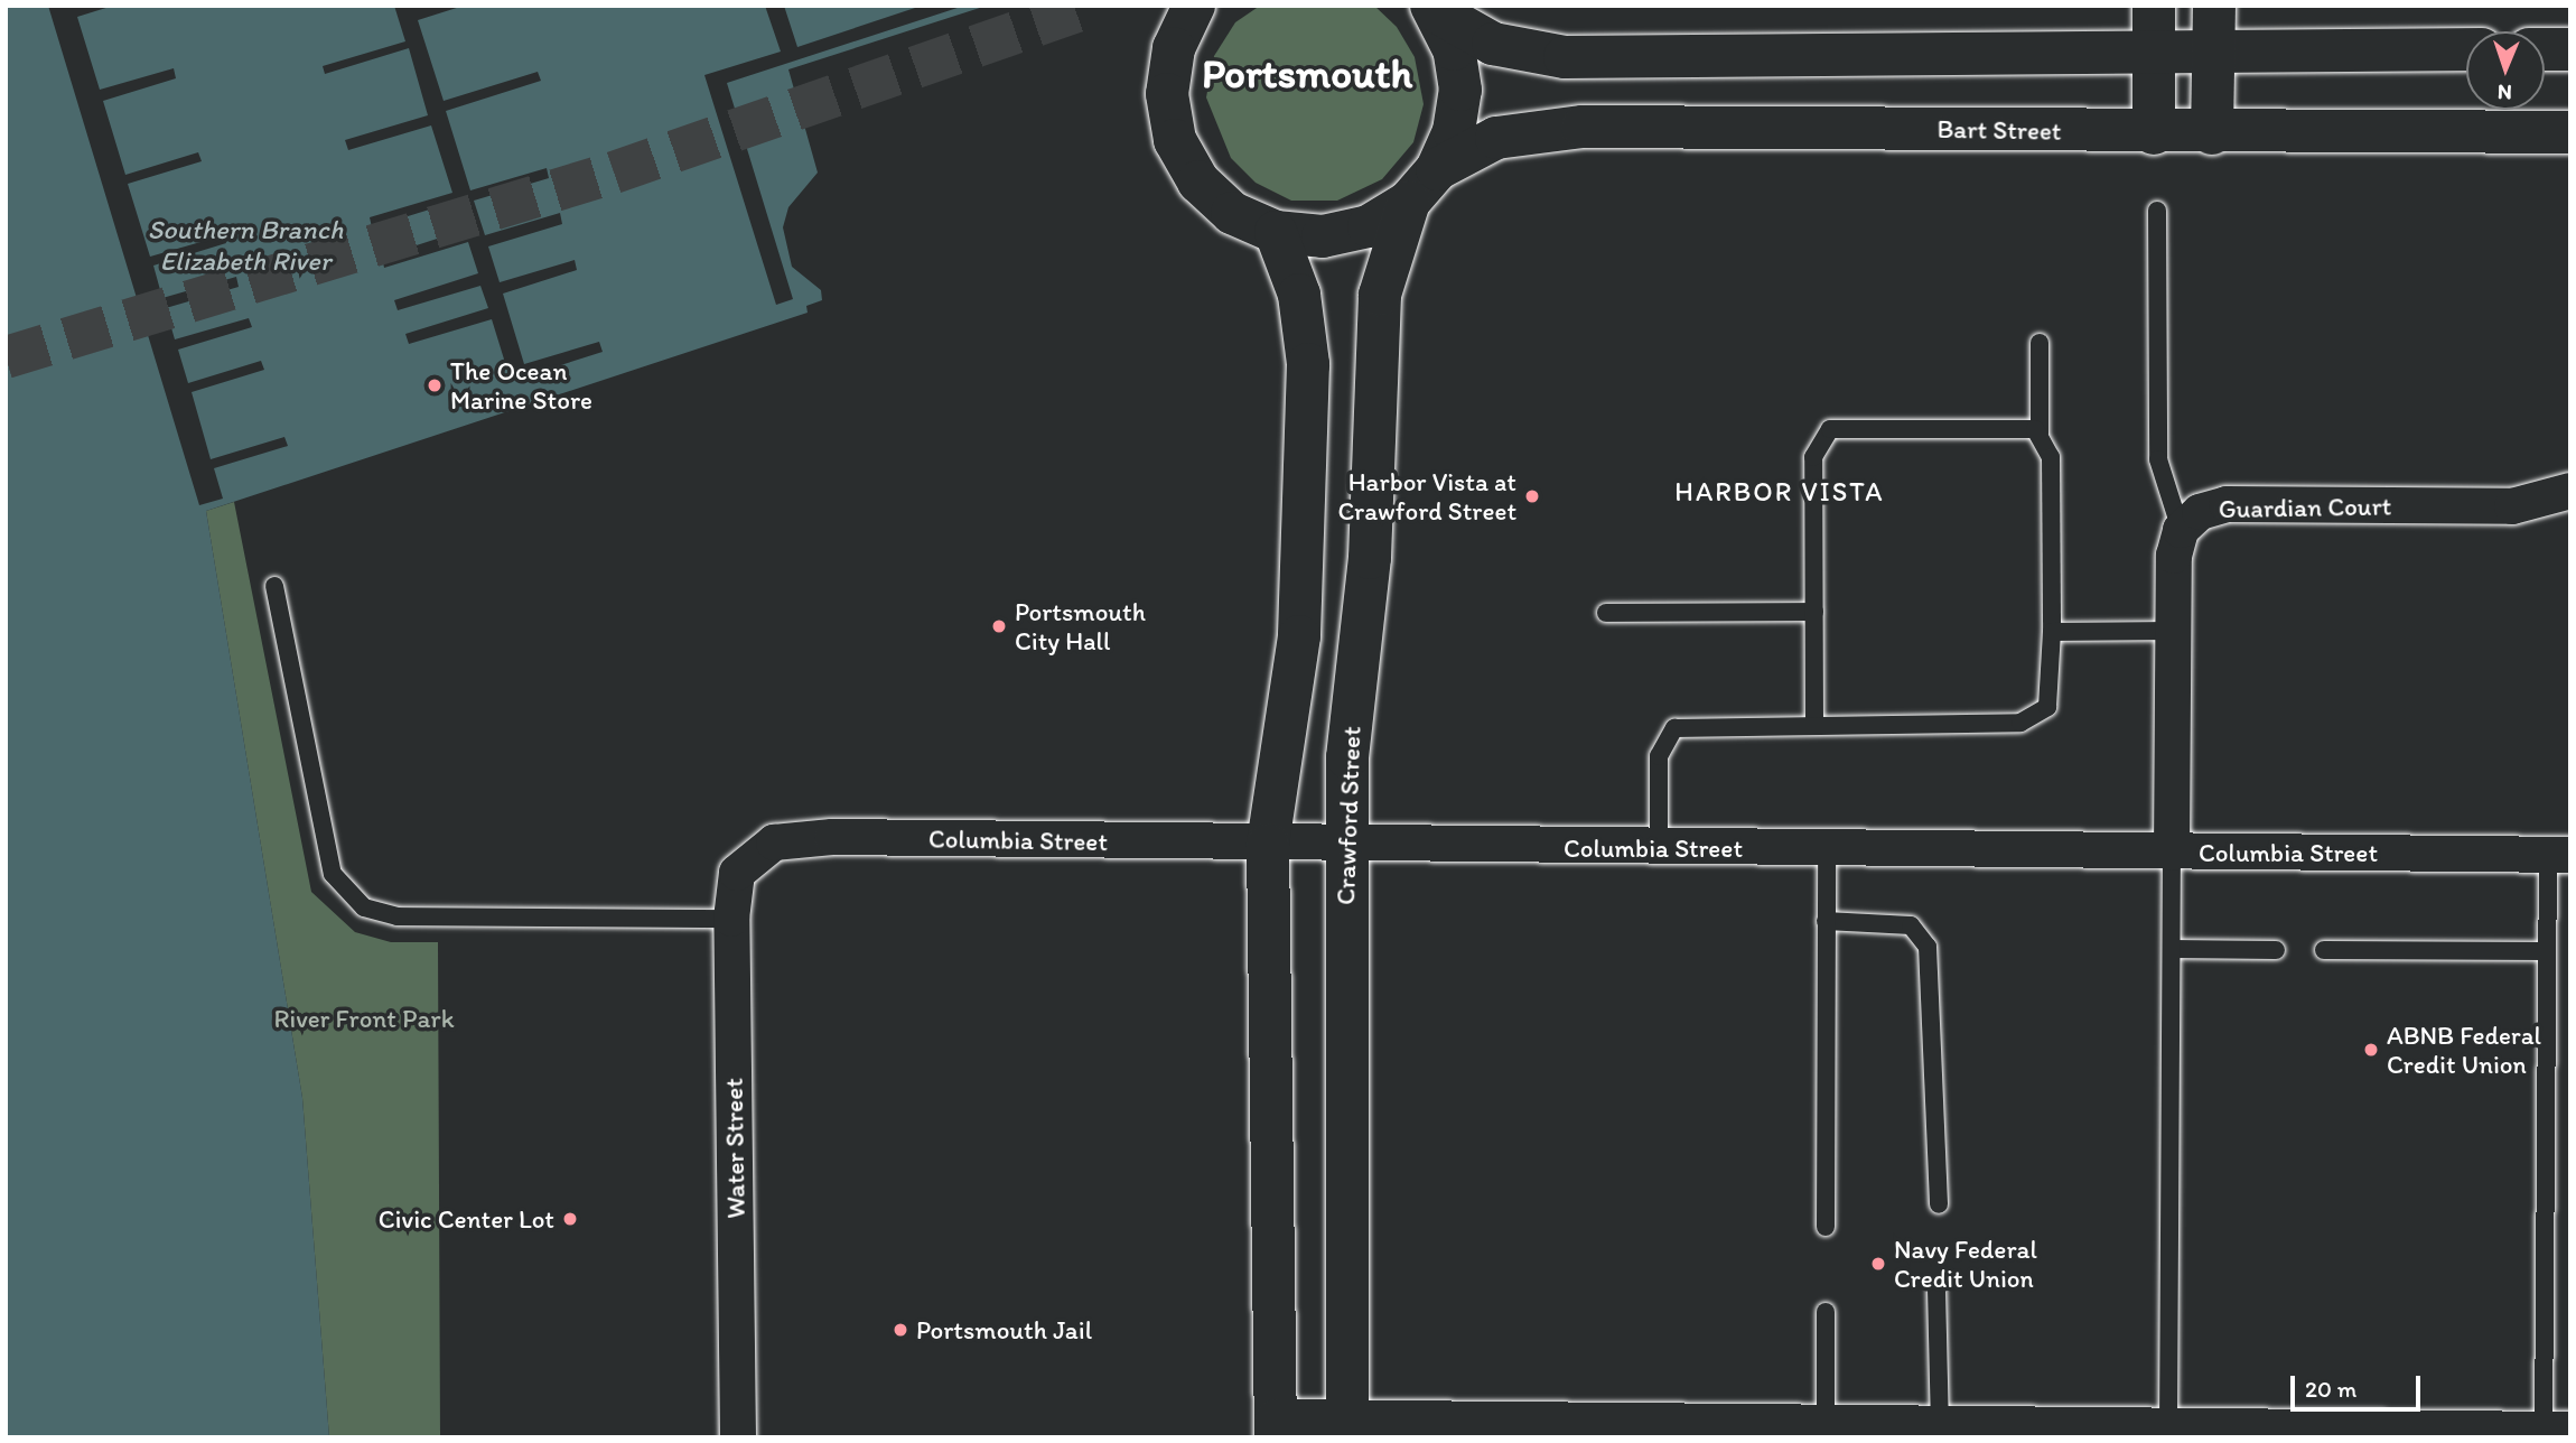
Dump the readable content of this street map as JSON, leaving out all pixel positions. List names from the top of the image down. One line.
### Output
{"streets":{"main road":["Bart Street","Crawford Street"],"street":["Guardian Court","Columbia Street","Water Street"]},"crossings":[["Crawford Street","Columbia Street"],["Columbia Street","Water Street"]],"districts":["Portsmouth","HARBOR VISTA"],"water":["Southern Branch Elizabeth River"],"parks":["River Front Park"],"places":["The Ocean Marine Store","Harbor Vista at Crawford Street","Portsmouth City Hall","ABNB Federal Credit Union","Civic Center Lot","Navy Federal Credit Union","Portsmouth Jail"],"scale_bar":"20 m","north":"bottom"}
